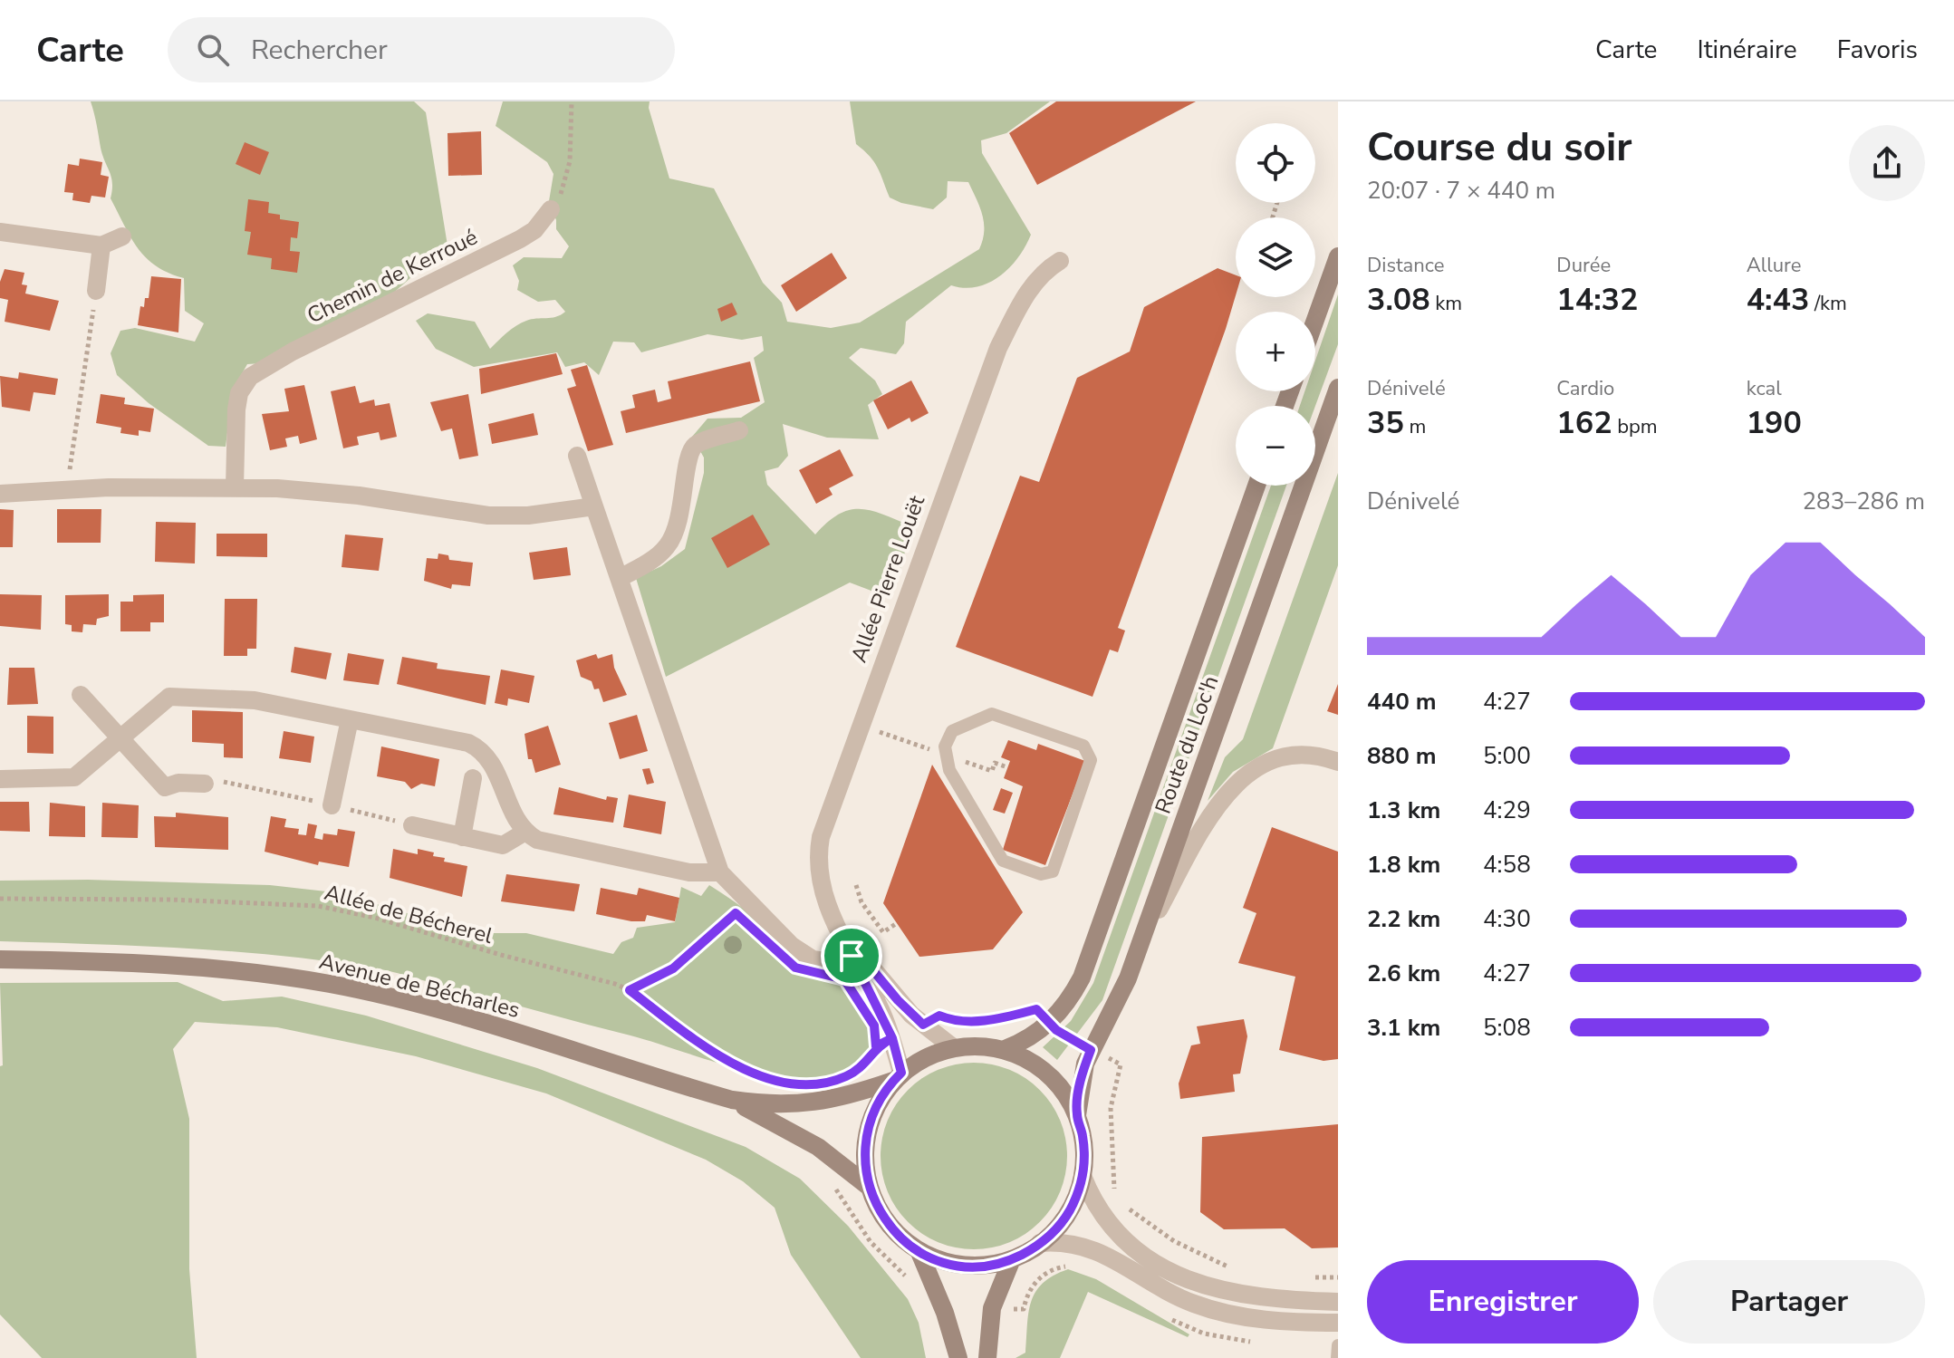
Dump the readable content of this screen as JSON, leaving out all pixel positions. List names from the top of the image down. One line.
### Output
{"streets":{"main road":["Route du Loc'h","Avenue de Bécharles"],"street":["Chemin de Kerroué","Allée Pierre Louët"],"path":["Allée de Bécherel"]},"crossings":[["Allée Pierre Louët","Route du Loc'h"],["Allée Pierre Louët","Avenue de Bécharles"],["Route du Loc'h","Avenue de Bécharles"]],"page":{"header":"Carte","search":"Rechercher","nav":["Carte","Itinéraire","Favoris"],"heading":["Course du soir","20:07 · 7 × 440 m"],"map_buttons":["+","−"],"stats":[["Distance","3.08 km"],["Durée","14:32"],["Allure","4:43 /km"],["Dénivelé","35 m"],["Cardio","162 bpm"],["kcal","190"]],"chart":["Dénivelé","283–286 m"],"list":[{"name":"440 m","note":"4:27"},{"name":"880 m","note":"5:00"},{"name":"1.3 km","note":"4:29"},{"name":"1.8 km","note":"4:58"},{"name":"2.2 km","note":"4:30"},{"name":"2.6 km","note":"4:27"},{"name":"3.1 km","note":"5:08"}],"buttons":["Enregistrer","Partager"]}}
